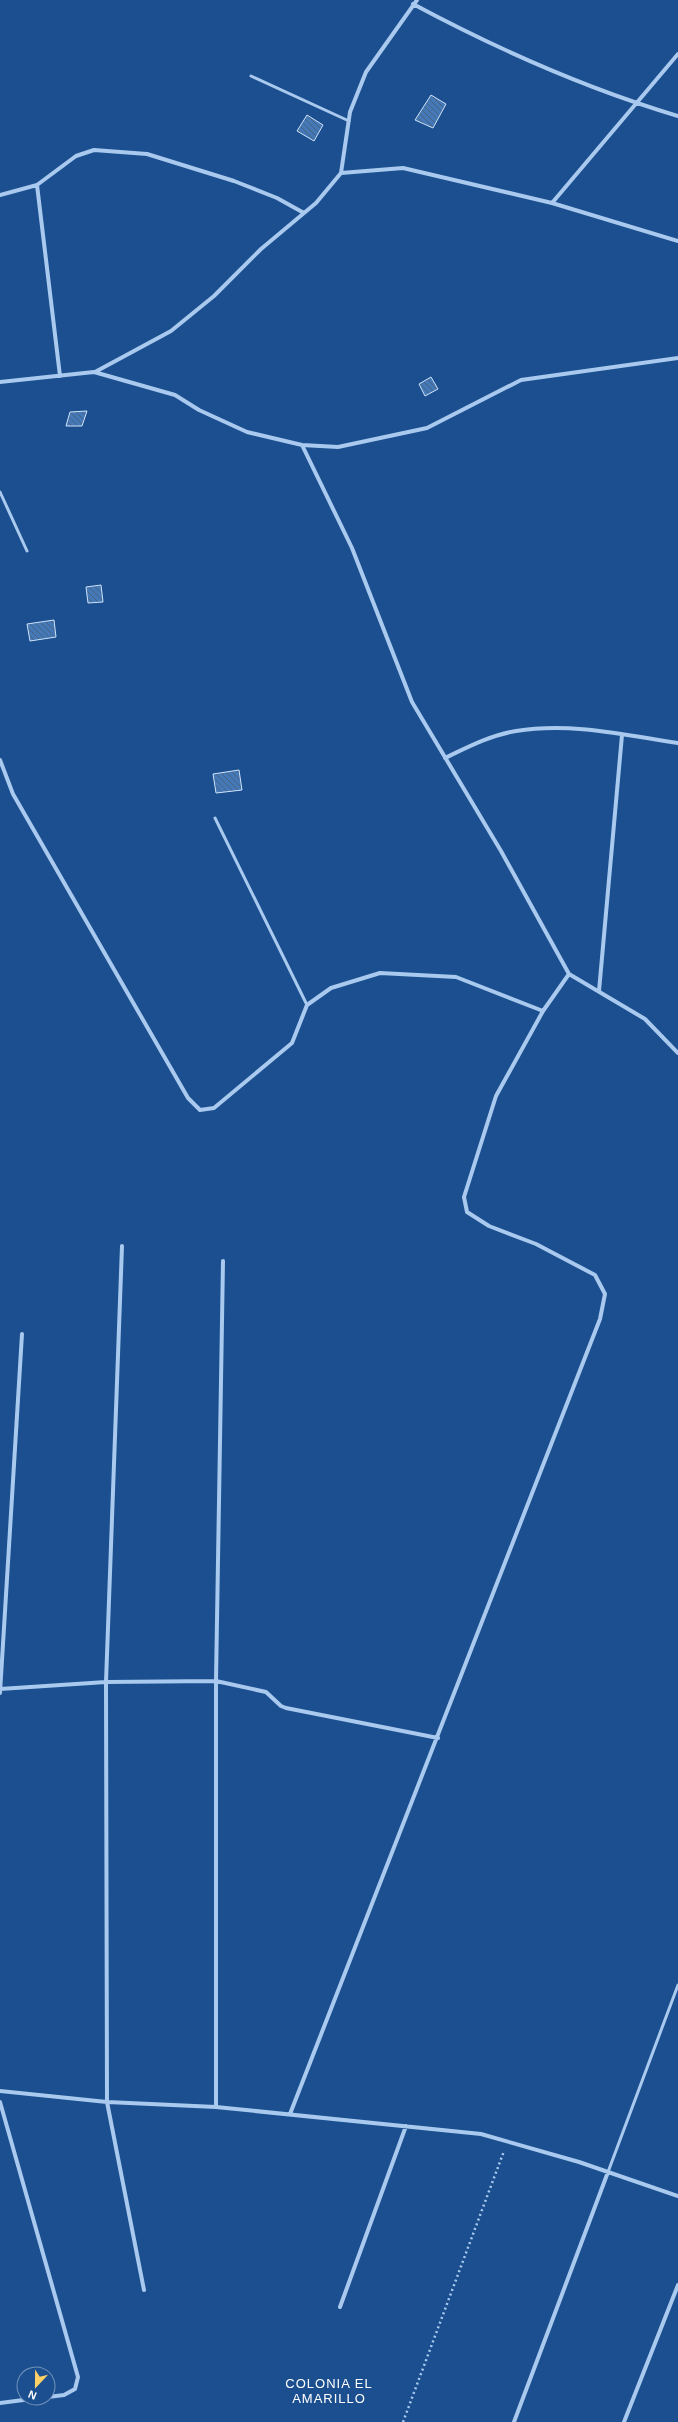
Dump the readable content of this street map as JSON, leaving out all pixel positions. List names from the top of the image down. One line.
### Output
{"districts":["COLONIA EL AMARILLO"],"north":"bottom"}
